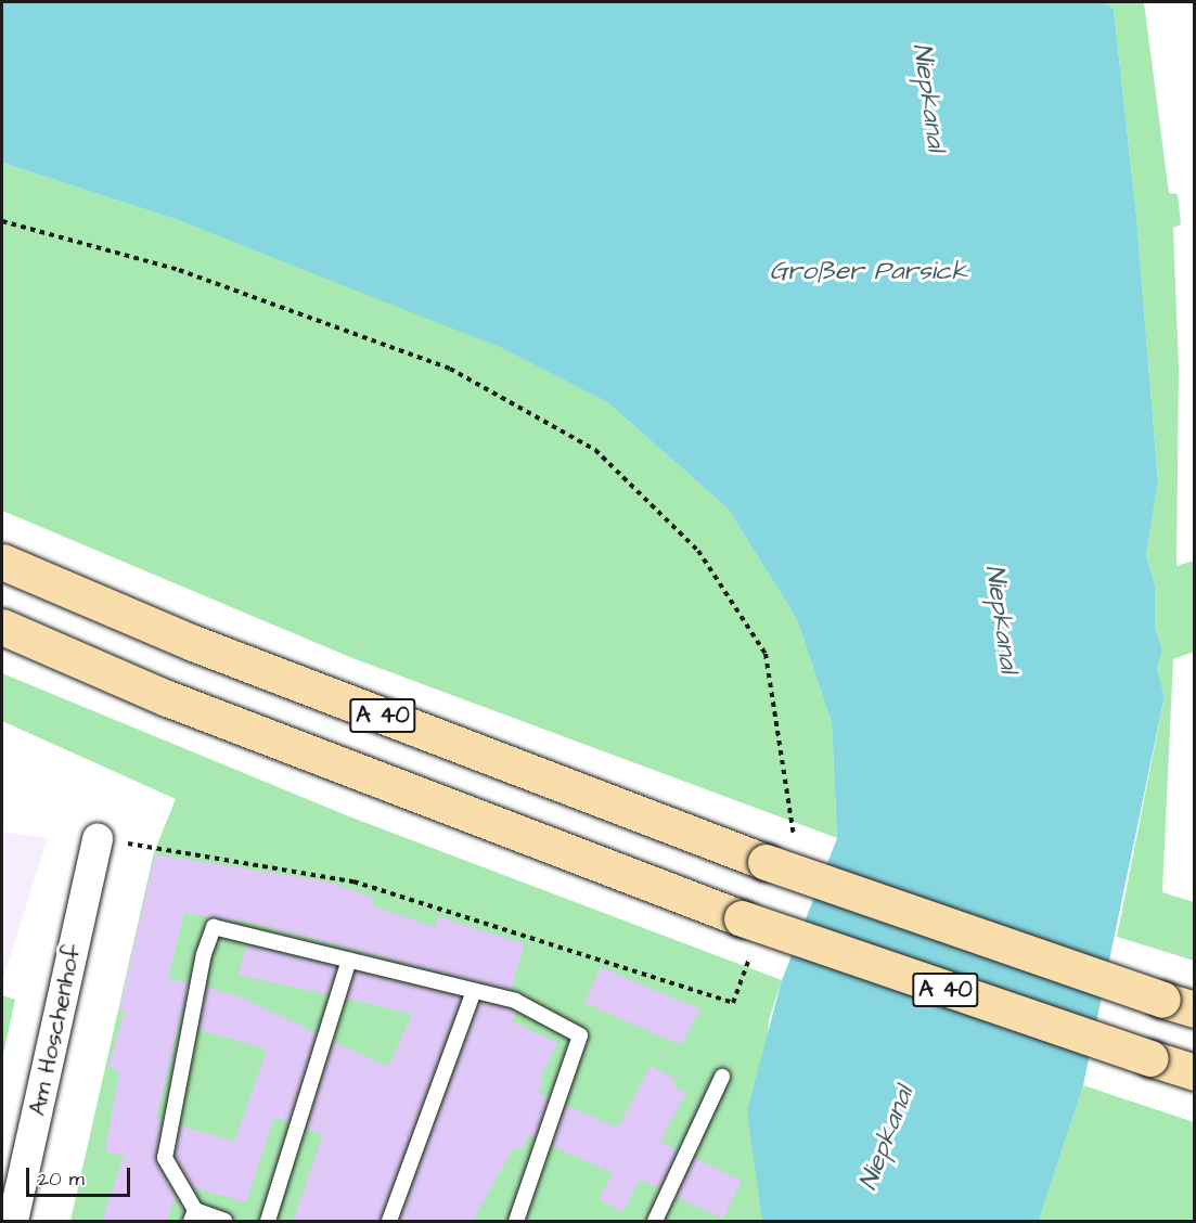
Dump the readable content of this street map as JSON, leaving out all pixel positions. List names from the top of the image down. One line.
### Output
{"streets":{"highway":["A 40"],"street":["Am Hoschenhof"]},"water":["Niepkanal","Großer Parsick"],"scale_bar":"20 m"}
